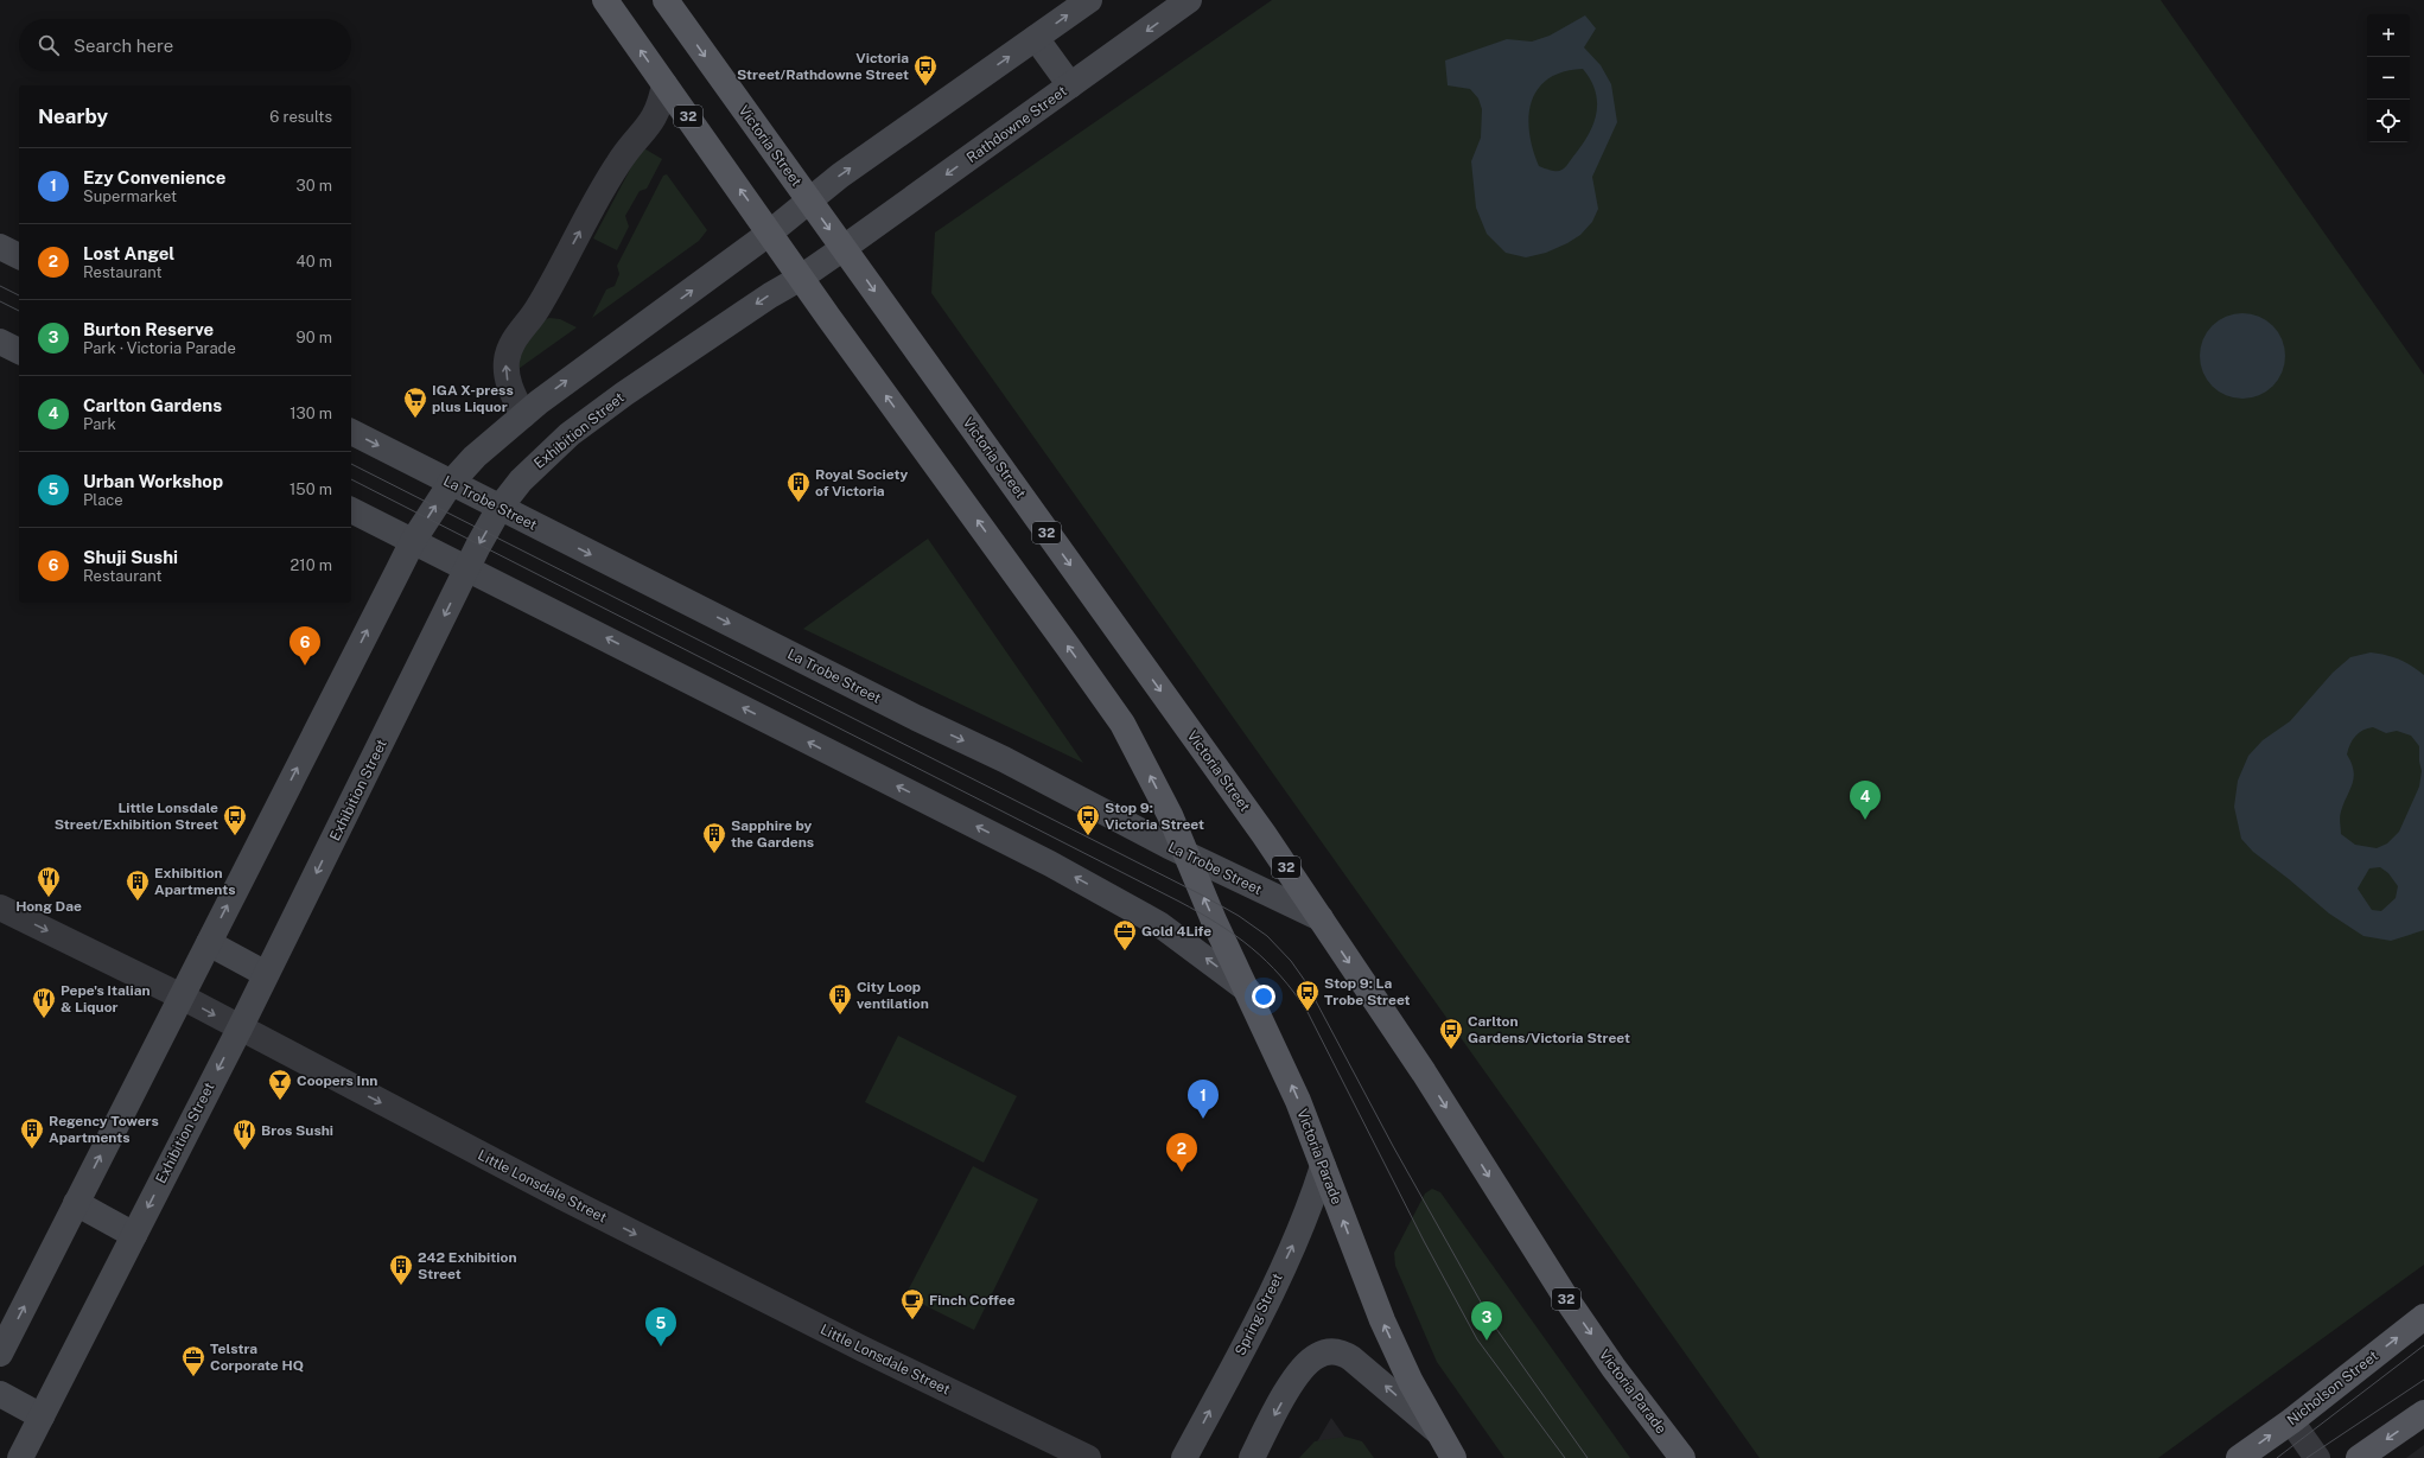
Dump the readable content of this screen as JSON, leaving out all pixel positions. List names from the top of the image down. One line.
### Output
{"streets":{"main road":["32","Victoria Street","Victoria Parade","Nicholson Street"],"street":["Rathdowne Street","Exhibition Street","La Trobe Street","Little Lonsdale Street","Spring Street"]},"crossings":[["32","Exhibition Street"],["32","La Trobe Street"],["32","Victoria Parade"],["Rathdowne Street","Victoria Street"],["Rathdowne Street","Exhibition Street"],["Victoria Street","Exhibition Street"],["Victoria Street","La Trobe Street"],["Victoria Street","Victoria Parade"],["Exhibition Street","La Trobe Street"],["Exhibition Street","Little Lonsdale Street"],["La Trobe Street","Victoria Parade"],["Victoria Parade","Spring Street"]],"one_way":["Little Lonsdale Street","Spring Street"],"places":{"bus stop":["Victoria Street/Rathdowne Street","Little Lonsdale Street/Exhibition Street","Stop 9: Victoria Street","Stop 9: La Trobe Street","Carlton Gardens/Victoria Street"],"supermarket":["IGA X-press plus Liquor"],"building":["Royal Society of Victoria","Sapphire by the Gardens","Exhibition Apartments","City Loop ventilation","Regency Towers Apartments","242 Exhibition Street"],"restaurant":["Hong Dae","Pepe's Italian & Liquor","Bros Sushi"],"office":["Gold 4Life","Telstra Corporate HQ"],"bar":["Coopers Inn"],"cafe":["Finch Coffee"]},"page":{"map_buttons":["+","−"],"search":"Search here","heading":["Nearby","6 results"],"list":[{"mark":"1","name":"Ezy Convenience","note":"Supermarket","value":"30 m"},{"mark":"2","name":"Lost Angel","note":"Restaurant","value":"40 m"},{"mark":"3","name":"Burton Reserve","note":"Park · Victoria Parade","value":"90 m"},{"mark":"4","name":"Carlton Gardens","note":"Park","value":"130 m"},{"mark":"5","name":"Urban Workshop","note":"Place","value":"150 m"},{"mark":"6","name":"Shuji Sushi","note":"Restaurant","value":"210 m"}],"pins":["6","4","1","2","3","5"]}}
